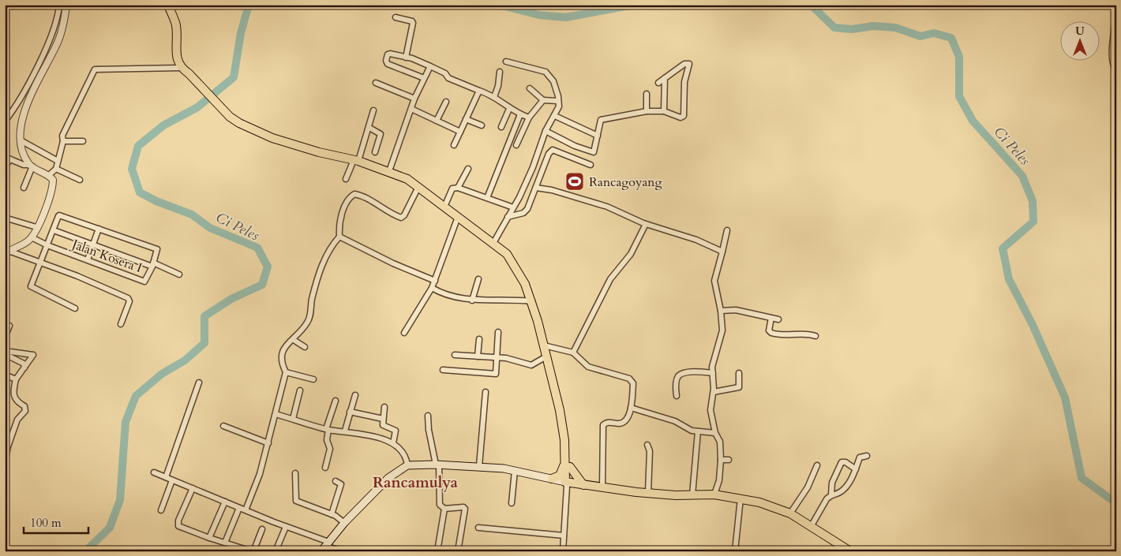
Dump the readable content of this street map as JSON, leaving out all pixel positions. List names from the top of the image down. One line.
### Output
{"streets":{"street":["Jalan Kosera I"]},"districts":["Rancamulya"],"water":["Ci Peles"],"places":{"sports":["Rancagoyang"]},"scale_bar":"100 m","north":"top"}
